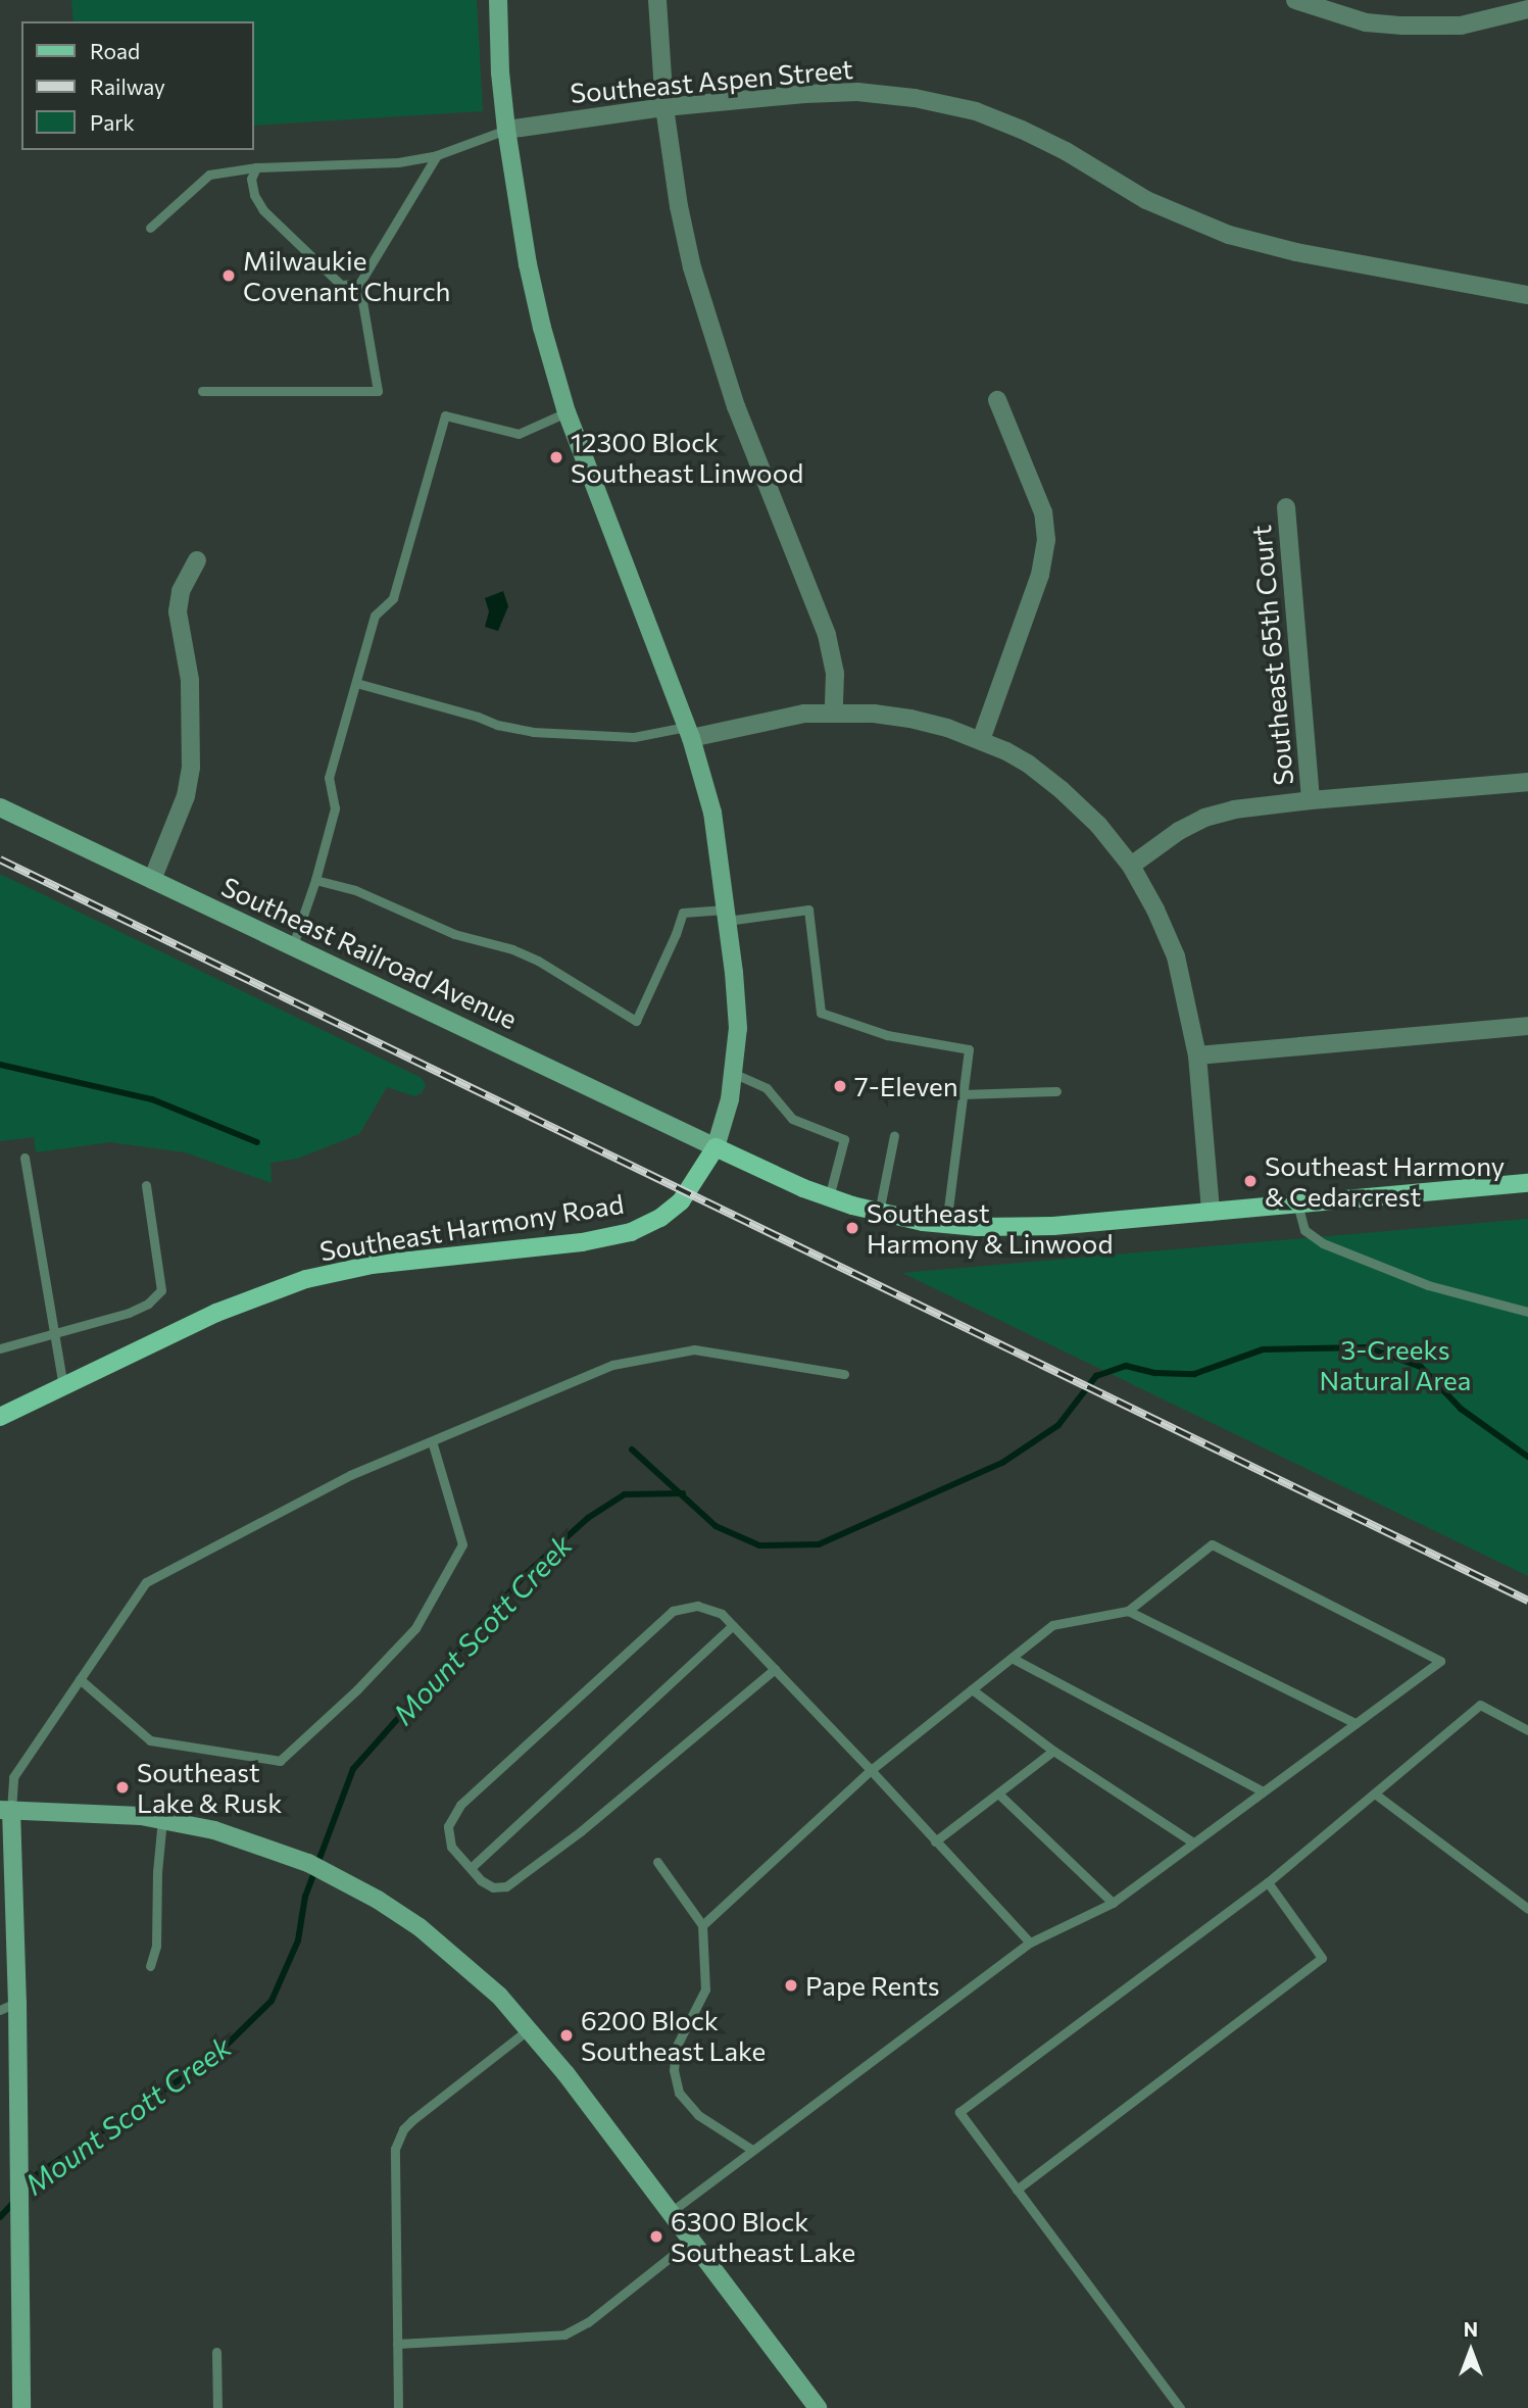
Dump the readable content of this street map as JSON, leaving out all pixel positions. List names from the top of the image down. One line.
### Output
{"streets":{"main road":["Southeast Harmony Road"],"street":["Southeast Aspen Street","Southeast 65th Court","Southeast Railroad Avenue"]},"crossings":[["Southeast Railroad Avenue","Southeast Harmony Road"]],"water":["Mount Scott Creek"],"parks":["3-Creeks Natural Area"],"places":["Milwaukie Covenant Church","12300 Block Southeast Linwood","7-Eleven","Southeast Harmony & Cedarcrest","Southeast Harmony & Linwood","Southeast Lake & Rusk","Pape Rents","6200 Block Southeast Lake","6300 Block Southeast Lake"],"legend":["Road","Railway","Park"],"north":"top"}
